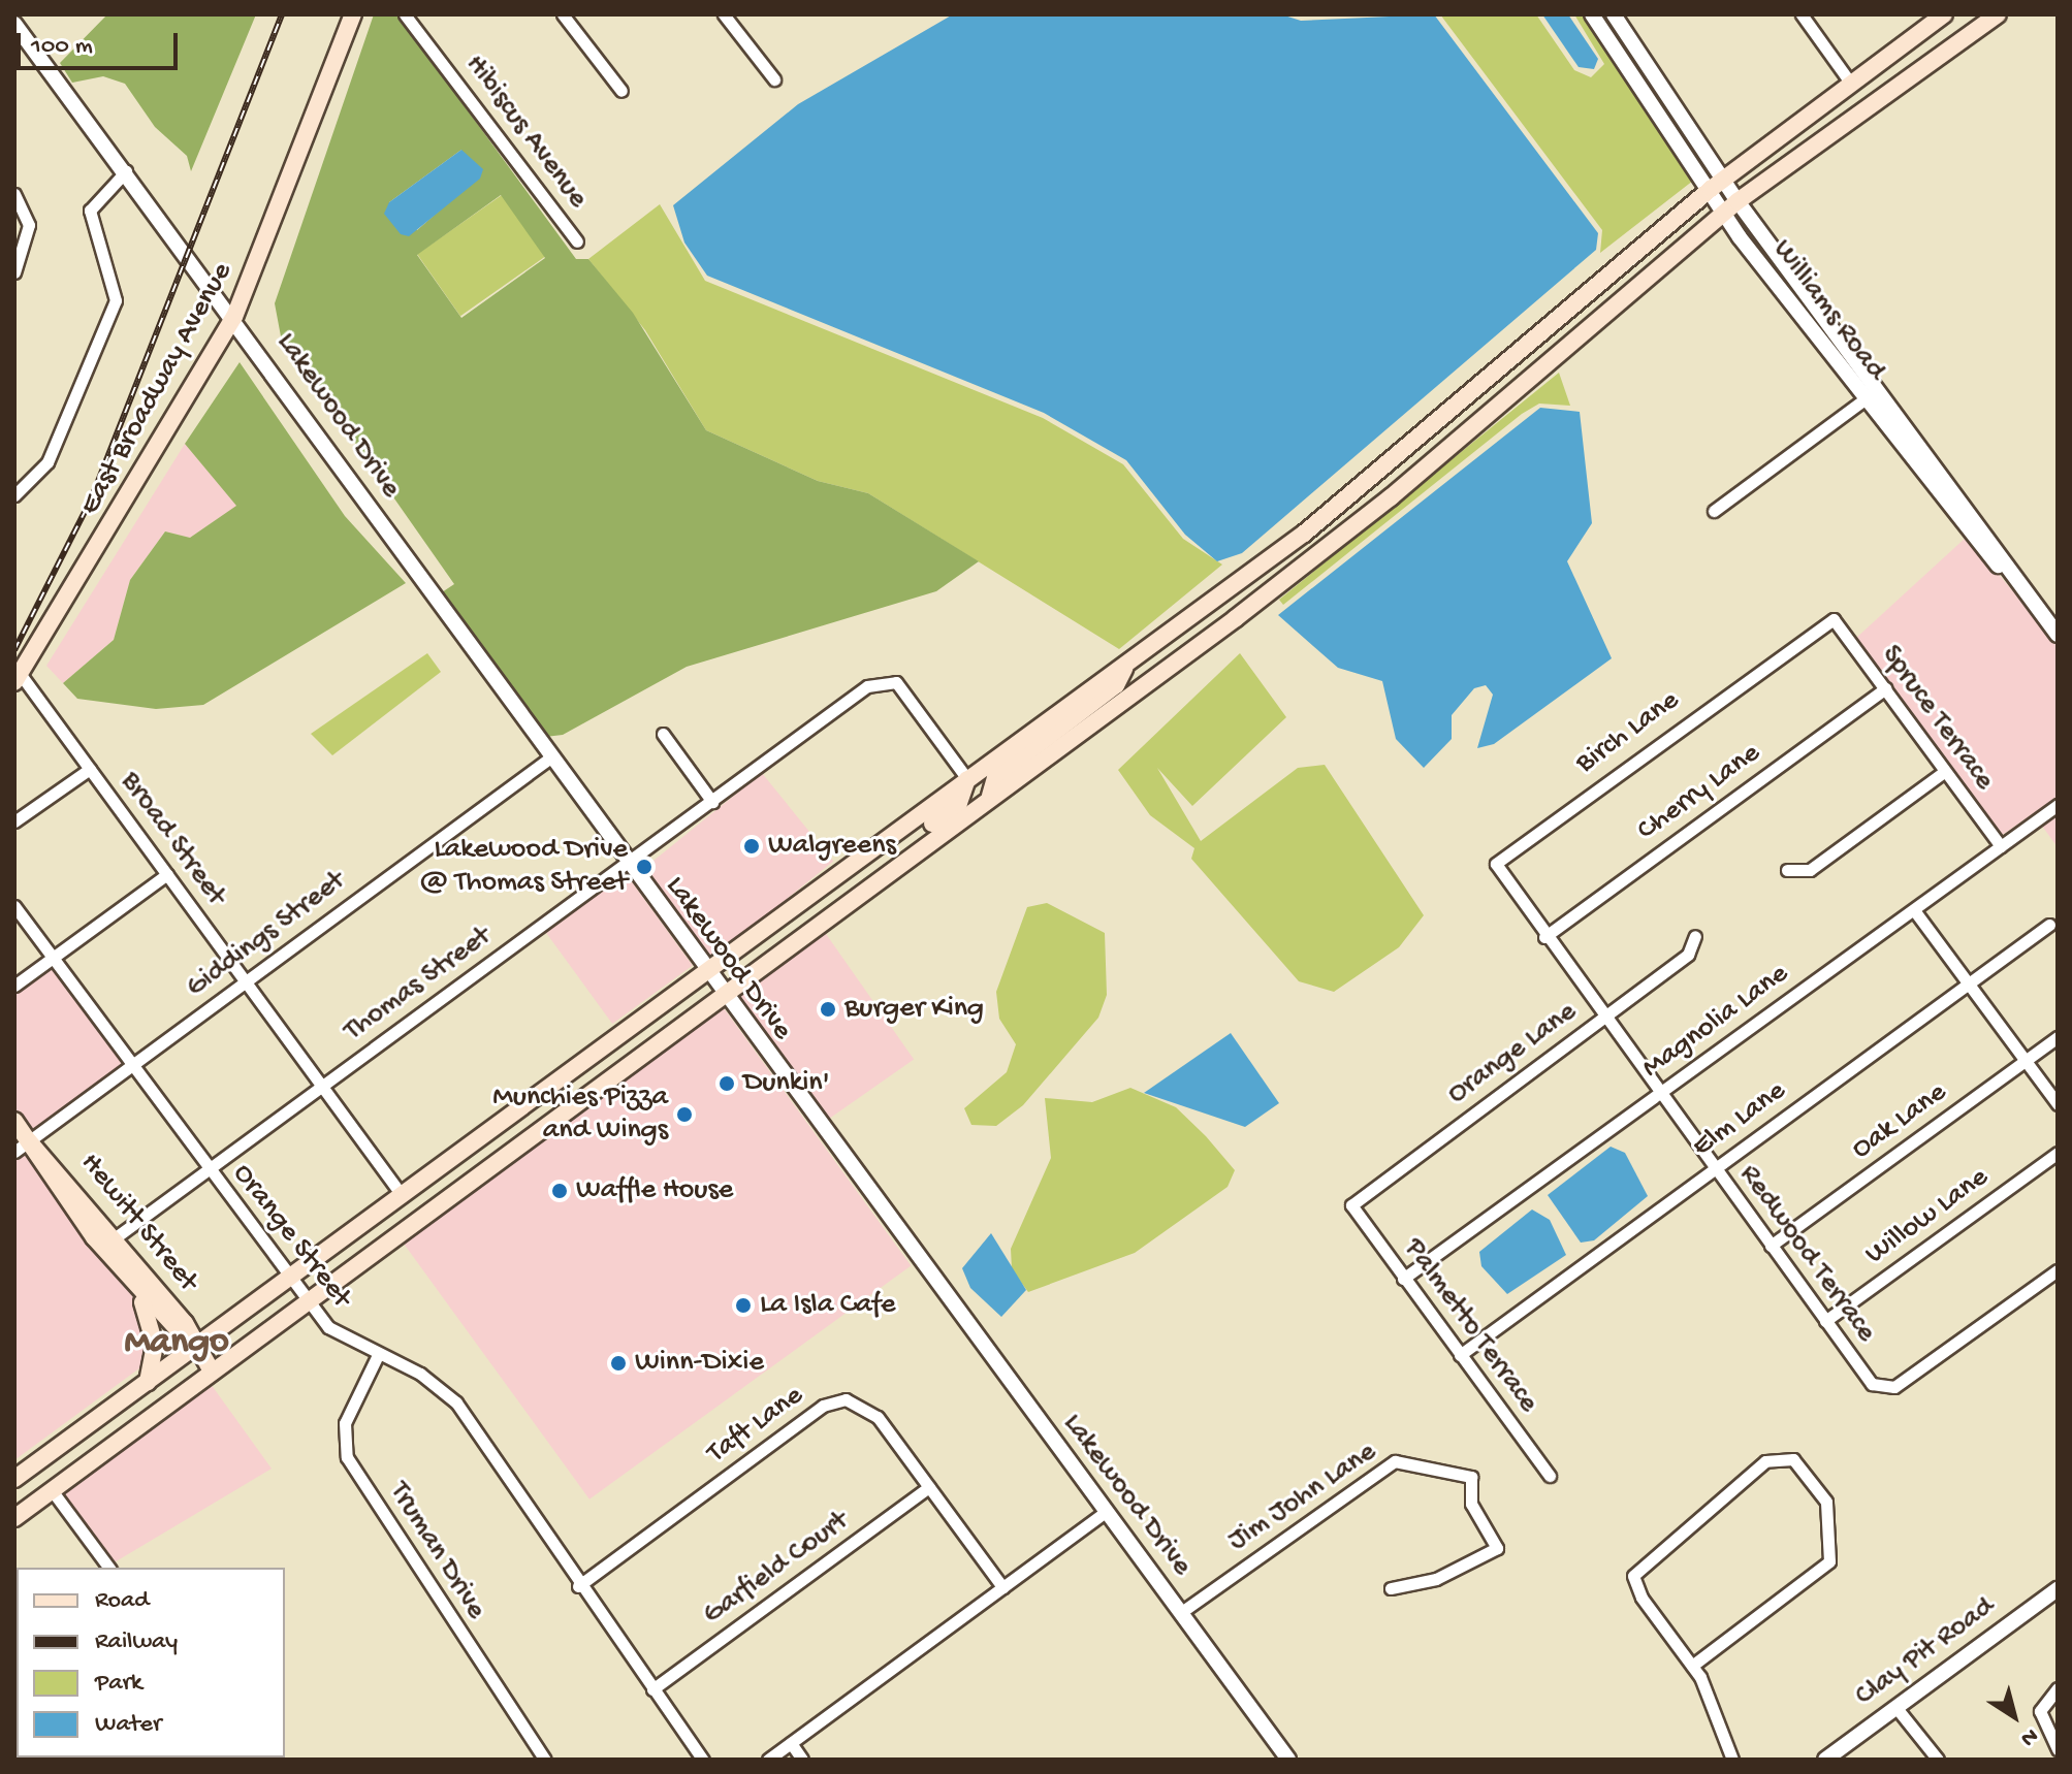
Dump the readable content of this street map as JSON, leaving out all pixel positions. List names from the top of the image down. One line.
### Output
{"streets":{"main road":["East Broadway Avenue","Hewitt Street"],"street":["Hibiscus Avenue","Williams Road","Lakewood Drive","Spruce Terrace","Birch Lane","Cherry Lane","Broad Street","Giddings Street","Thomas Street","Magnolia Lane","Orange Lane","Elm Lane","Oak Lane","Willow Lane","Orange Street","Redwood Terrace","Palmetto Terrace","Taft Lane","Jim John Lane","Truman Drive","Garfield Court","Clay Pit Road"]},"crossings":[["East Broadway Avenue","Lakewood Drive"],["East Broadway Avenue","Broad Street"],["Lakewood Drive","Giddings Street"],["Lakewood Drive","Thomas Street"],["Lakewood Drive","Jim John Lane"],["Spruce Terrace","Birch Lane"],["Spruce Terrace","Cherry Lane"],["Spruce Terrace","Magnolia Lane"],["Birch Lane","Redwood Terrace"],["Cherry Lane","Redwood Terrace"],["Broad Street","Giddings Street"],["Broad Street","Thomas Street"],["Giddings Street","Hewitt Street"],["Giddings Street","Orange Street"],["Thomas Street","Hewitt Street"],["Thomas Street","Orange Street"],["Magnolia Lane","Redwood Terrace"],["Magnolia Lane","Palmetto Terrace"],["Orange Lane","Redwood Terrace"],["Orange Lane","Palmetto Terrace"],["Elm Lane","Redwood Terrace"],["Elm Lane","Palmetto Terrace"],["Oak Lane","Redwood Terrace"],["Willow Lane","Redwood Terrace"],["Orange Street","Taft Lane"],["Orange Street","Truman Drive"],["Orange Street","Garfield Court"],["Taft Lane","Garfield Court"]],"districts":["Mango"],"places":["Walgreens","Lakewood Drive @ Thomas Street","Burger King","Dunkin'","Munchies Pizza and Wings","Waffle House","La Isla Cafe","Winn-Dixie"],"legend":["Road","Railway","Park","Water"],"scale_bar":"100 m","north":"bottom right"}
